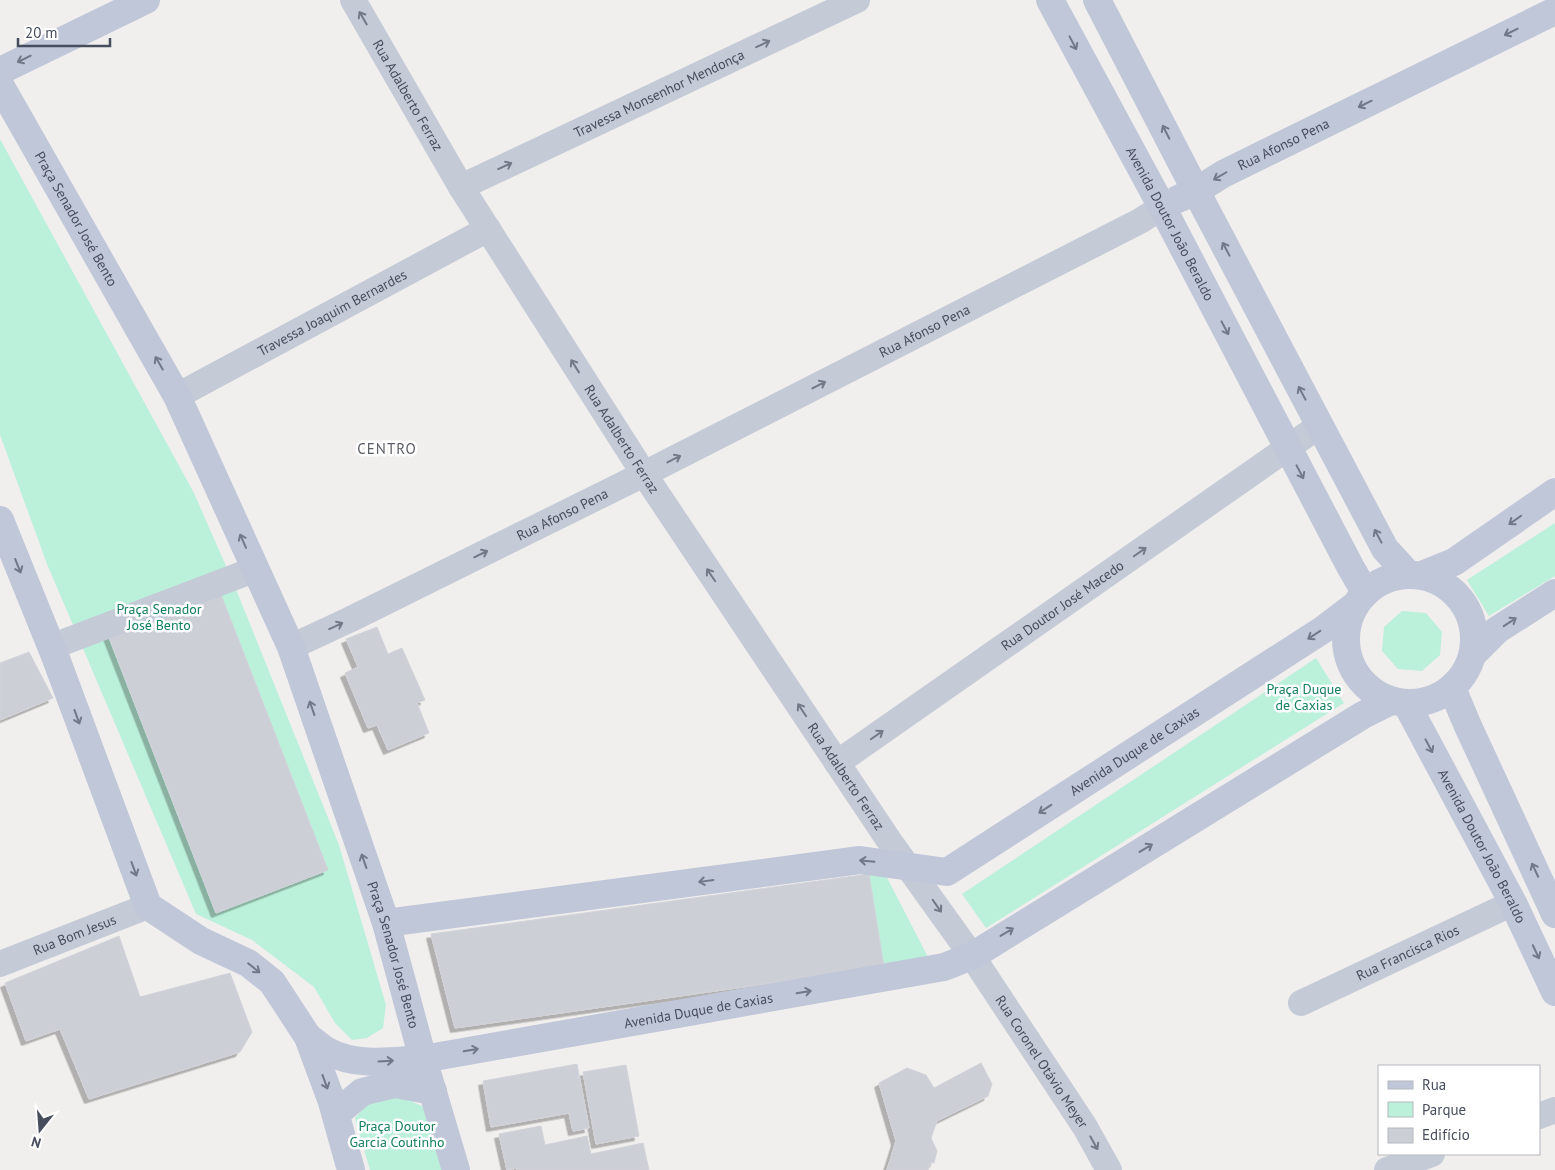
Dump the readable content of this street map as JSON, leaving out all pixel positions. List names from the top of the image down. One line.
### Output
{"streets":{"street":["Travessa Monsenhor Mendonça","Rua Adalberto Ferraz","Rua Afonso Pena","Praça Senador José Bento","Avenida Doutor João Beraldo","Travessa Joaquim Bernardes","Rua Doutor José Macedo","Avenida Duque de Caxias","Rua Bom Jesus","Rua Francisca Rios","Rua Coronel Otávio Meyer"]},"crossings":[["Travessa Monsenhor Mendonça","Rua Adalberto Ferraz"],["Rua Adalberto Ferraz","Rua Afonso Pena"],["Rua Adalberto Ferraz","Travessa Joaquim Bernardes"],["Rua Adalberto Ferraz","Rua Doutor José Macedo"],["Rua Adalberto Ferraz","Avenida Duque de Caxias"],["Rua Afonso Pena","Praça Senador José Bento"],["Rua Afonso Pena","Avenida Doutor João Beraldo"],["Praça Senador José Bento","Travessa Joaquim Bernardes"],["Praça Senador José Bento","Avenida Duque de Caxias"],["Avenida Doutor João Beraldo","Rua Doutor José Macedo"],["Avenida Doutor João Beraldo","Avenida Duque de Caxias"],["Avenida Doutor João Beraldo","Rua Francisca Rios"],["Avenida Duque de Caxias","Rua Coronel Otávio Meyer"]],"one_way":["Travessa Monsenhor Mendonça","Rua Adalberto Ferraz","Rua Doutor José Macedo","Rua Coronel Otávio Meyer"],"districts":["CENTRO"],"parks":["Praça Senador José Bento","Praça Duque de Caxias","Praça Doutor Garcia Coutinho"],"legend":["Rua","Parque","Edifício"],"scale_bar":"20 m","north":"bottom"}
